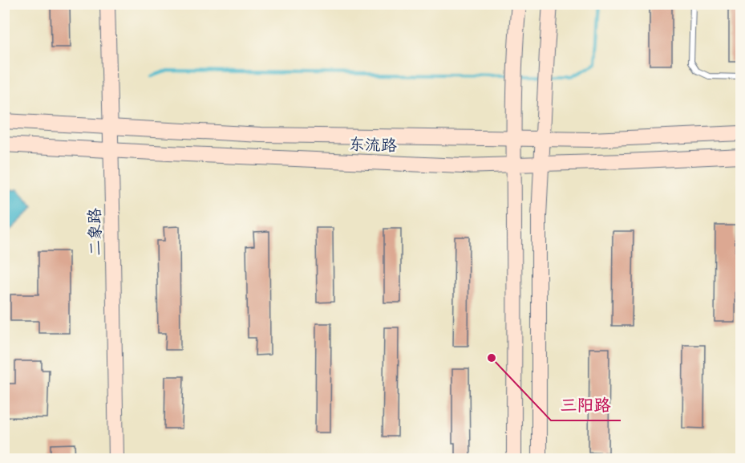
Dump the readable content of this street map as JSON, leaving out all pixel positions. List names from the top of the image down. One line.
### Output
{"streets":{"main road":["东流路","二象路"]},"crossings":[["东流路","二象路"]],"places":["三阳路"]}
